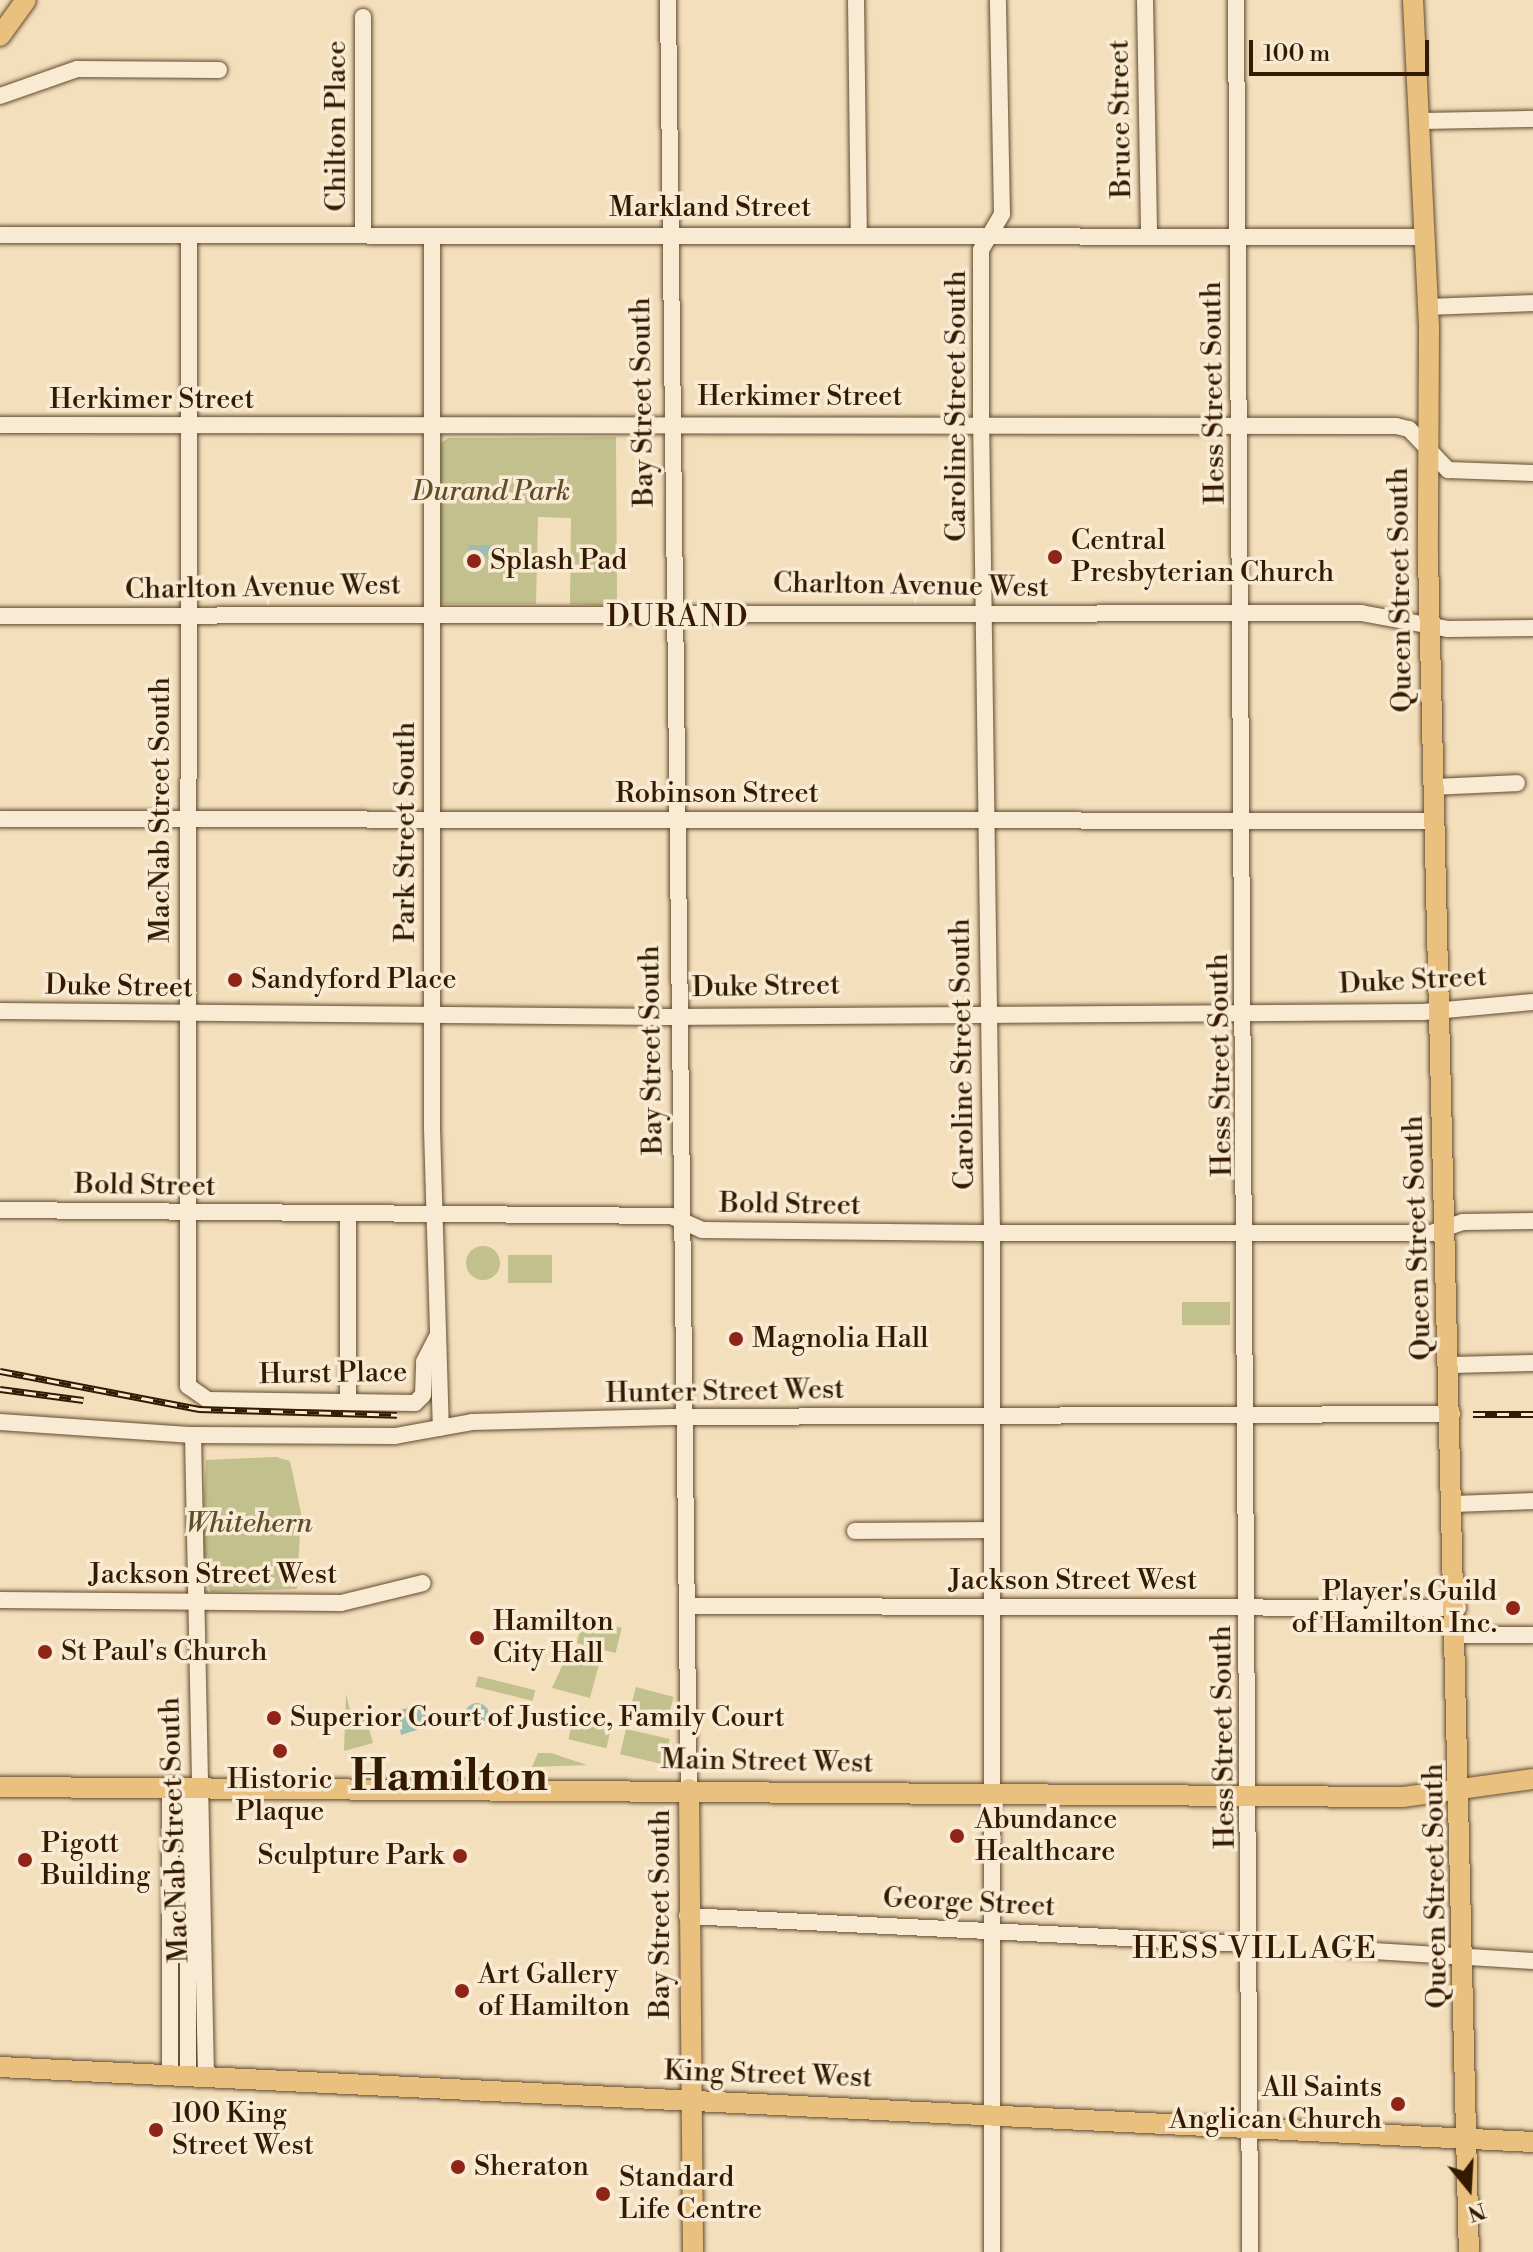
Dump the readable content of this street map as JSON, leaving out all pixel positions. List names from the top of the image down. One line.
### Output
{"streets":{"main road":["Bay Street South","Queen Street South","Main Street West","King Street West"],"street":["Bruce Street","Chilton Place","Markland Street","Hess Street South","Herkimer Street","Caroline Street South","Charlton Avenue West","Robinson Street","MacNab Street South","Park Street South","Duke Street","Bold Street","Hurst Place","Hunter Street West","Jackson Street West","George Street"]},"crossings":[["Bruce Street","Markland Street"],["Chilton Place","Markland Street"],["Markland Street","Hess Street South"],["Markland Street","Bay Street South"],["Markland Street","Caroline Street South"],["Markland Street","Queen Street South"],["Markland Street","MacNab Street South"],["Markland Street","Park Street South"],["Hess Street South","Herkimer Street"],["Hess Street South","Charlton Avenue West"],["Hess Street South","Robinson Street"],["Hess Street South","Duke Street"],["Hess Street South","Bold Street"],["Hess Street South","Hunter Street West"],["Hess Street South","Jackson Street West"],["Hess Street South","Main Street West"],["Hess Street South","George Street"],["Hess Street South","King Street West"],["Herkimer Street","Bay Street South"],["Herkimer Street","Caroline Street South"],["Herkimer Street","Queen Street South"],["Herkimer Street","MacNab Street South"],["Herkimer Street","Park Street South"],["Bay Street South","Charlton Avenue West"],["Bay Street South","Robinson Street"],["Bay Street South","Duke Street"],["Bay Street South","Bold Street"],["Bay Street South","Hunter Street West"],["Bay Street South","Jackson Street West"],["Bay Street South","Main Street West"],["Bay Street South","George Street"],["Bay Street South","King Street West"],["Caroline Street South","Charlton Avenue West"],["Caroline Street South","Robinson Street"],["Caroline Street South","Duke Street"],["Caroline Street South","Bold Street"],["Caroline Street South","Hunter Street West"],["Caroline Street South","Jackson Street West"],["Caroline Street South","Main Street West"],["Caroline Street South","George Street"],["Caroline Street South","King Street West"],["Charlton Avenue West","Queen Street South"],["Charlton Avenue West","MacNab Street South"],["Charlton Avenue West","Park Street South"],["Queen Street South","Robinson Street"],["Queen Street South","Duke Street"],["Queen Street South","Bold Street"],["Queen Street South","Hunter Street West"],["Queen Street South","Jackson Street West"],["Queen Street South","Main Street West"],["Queen Street South","King Street West"],["Robinson Street","MacNab Street South"],["Robinson Street","Park Street South"],["MacNab Street South","Duke Street"],["MacNab Street South","Bold Street"],["MacNab Street South","Hurst Place"],["MacNab Street South","Hunter Street West"],["MacNab Street South","Jackson Street West"],["MacNab Street South","Main Street West"],["MacNab Street South","King Street West"],["Park Street South","Duke Street"],["Park Street South","Bold Street"],["Park Street South","Hurst Place"],["Park Street South","Hunter Street West"]],"districts":["DURAND","Hamilton","HESS VILLAGE"],"parks":["Durand Park","Whitehern"],"places":["Central Presbyterian Church","Splash Pad","Sandyford Place","Magnolia Hall","Player's Guild of Hamilton Inc.","Hamilton City Hall","St Paul's Church","Superior Court of Justice, Family Court","Historic Plaque","Abundance Healthcare","Sculpture Park","Pigott Building","Art Gallery of Hamilton","All Saints Anglican Church","100 King Street West","Sheraton","Standard Life Centre"],"scale_bar":"100 m","north":"bottom"}
